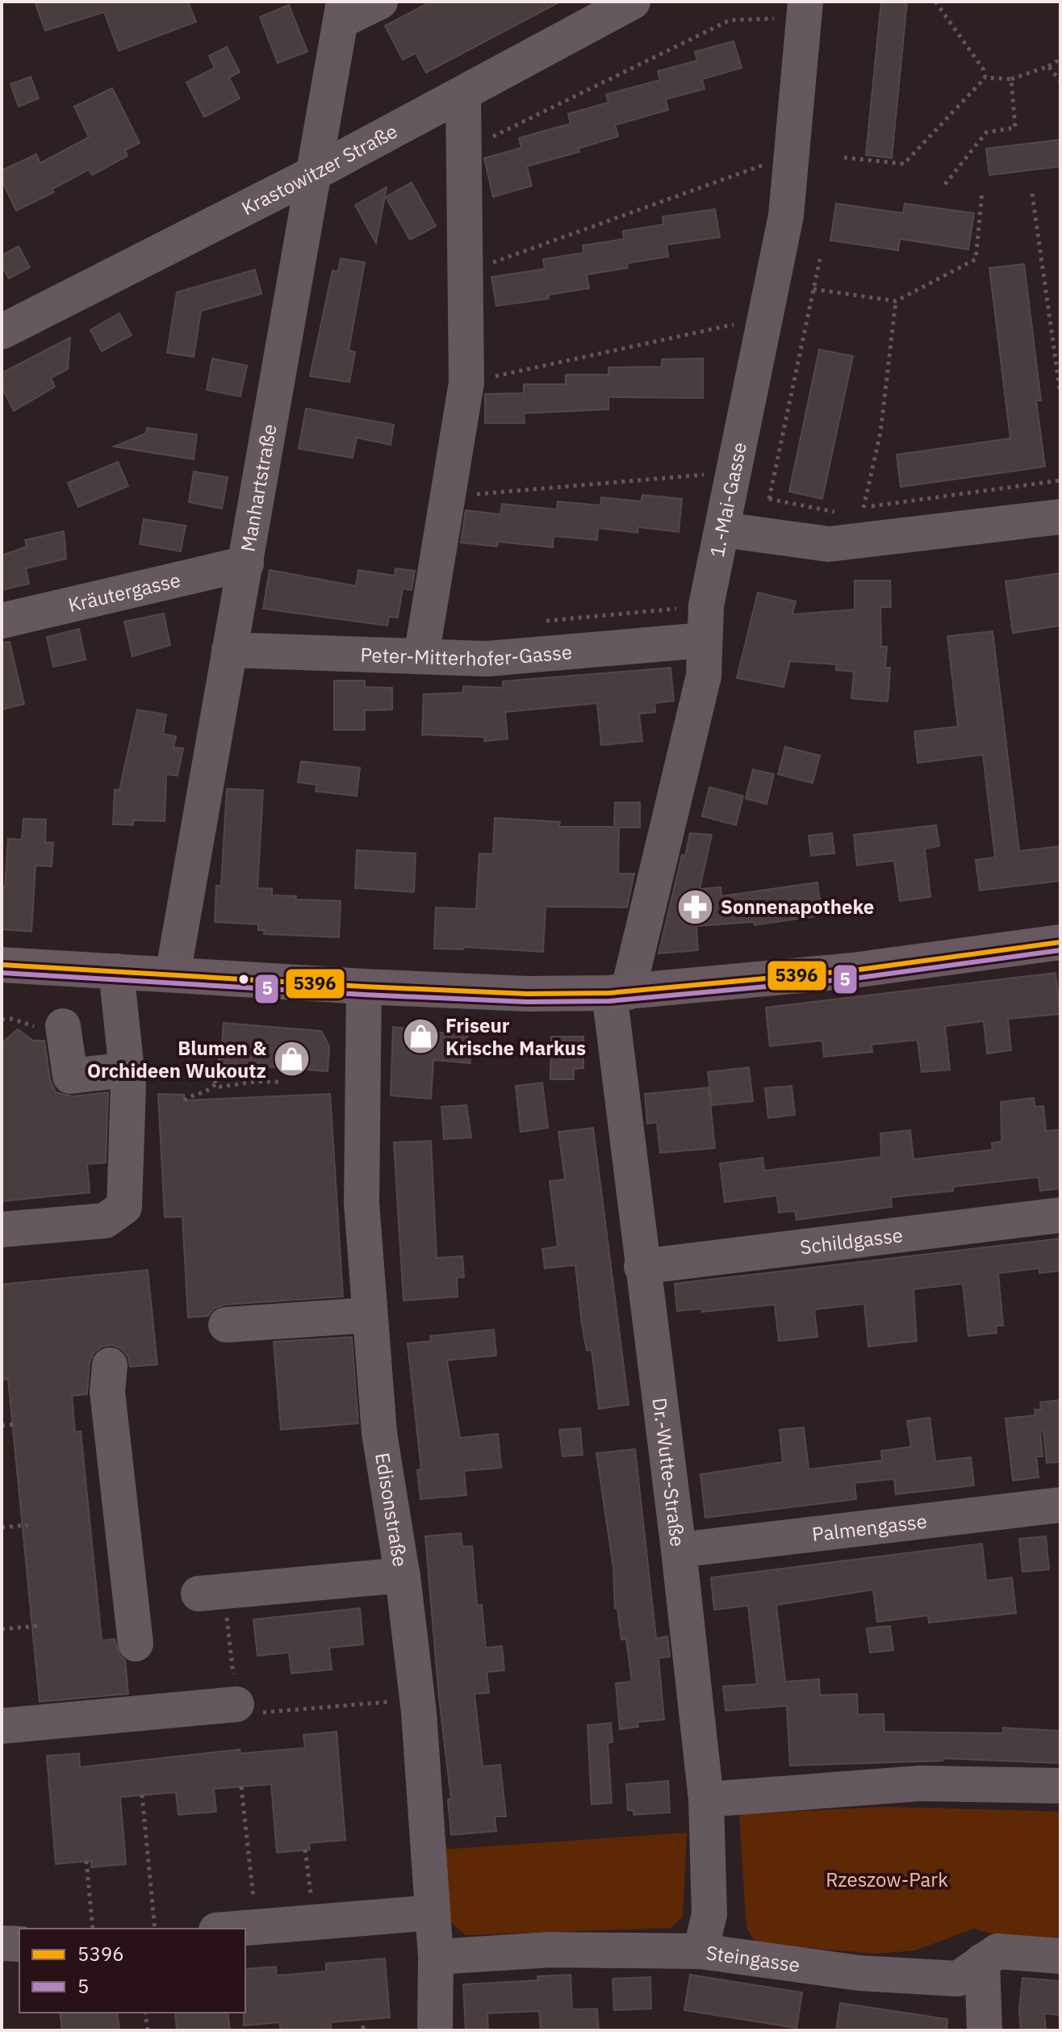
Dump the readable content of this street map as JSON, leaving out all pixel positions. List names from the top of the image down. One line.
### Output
{"streets":{"street":["Krastowitzer Straße","Manhartstraße","1.-Mai-Gasse","Kräutergasse","Peter-Mitterhofer-Gasse","Schildgasse","Dr.-Wutte-Straße","Edisonstraße","Palmengasse","Steingasse"]},"crossings":[["Krastowitzer Straße","Manhartstraße"],["Manhartstraße","Kräutergasse"],["Manhartstraße","Peter-Mitterhofer-Gasse"],["1.-Mai-Gasse","Peter-Mitterhofer-Gasse"],["1.-Mai-Gasse","Dr.-Wutte-Straße"],["Schildgasse","Dr.-Wutte-Straße"],["Dr.-Wutte-Straße","Palmengasse"],["Dr.-Wutte-Straße","Steingasse"],["Edisonstraße","Steingasse"]],"parks":["Rzeszow-Park"],"places":{"pharmacy":["Sonnenapotheke"],"shop":["Friseur Krische Markus","Blumen & Orchideen Wukoutz"]},"lines":["transit line 5396","transit line 5"],"legend":["5396","5"]}
